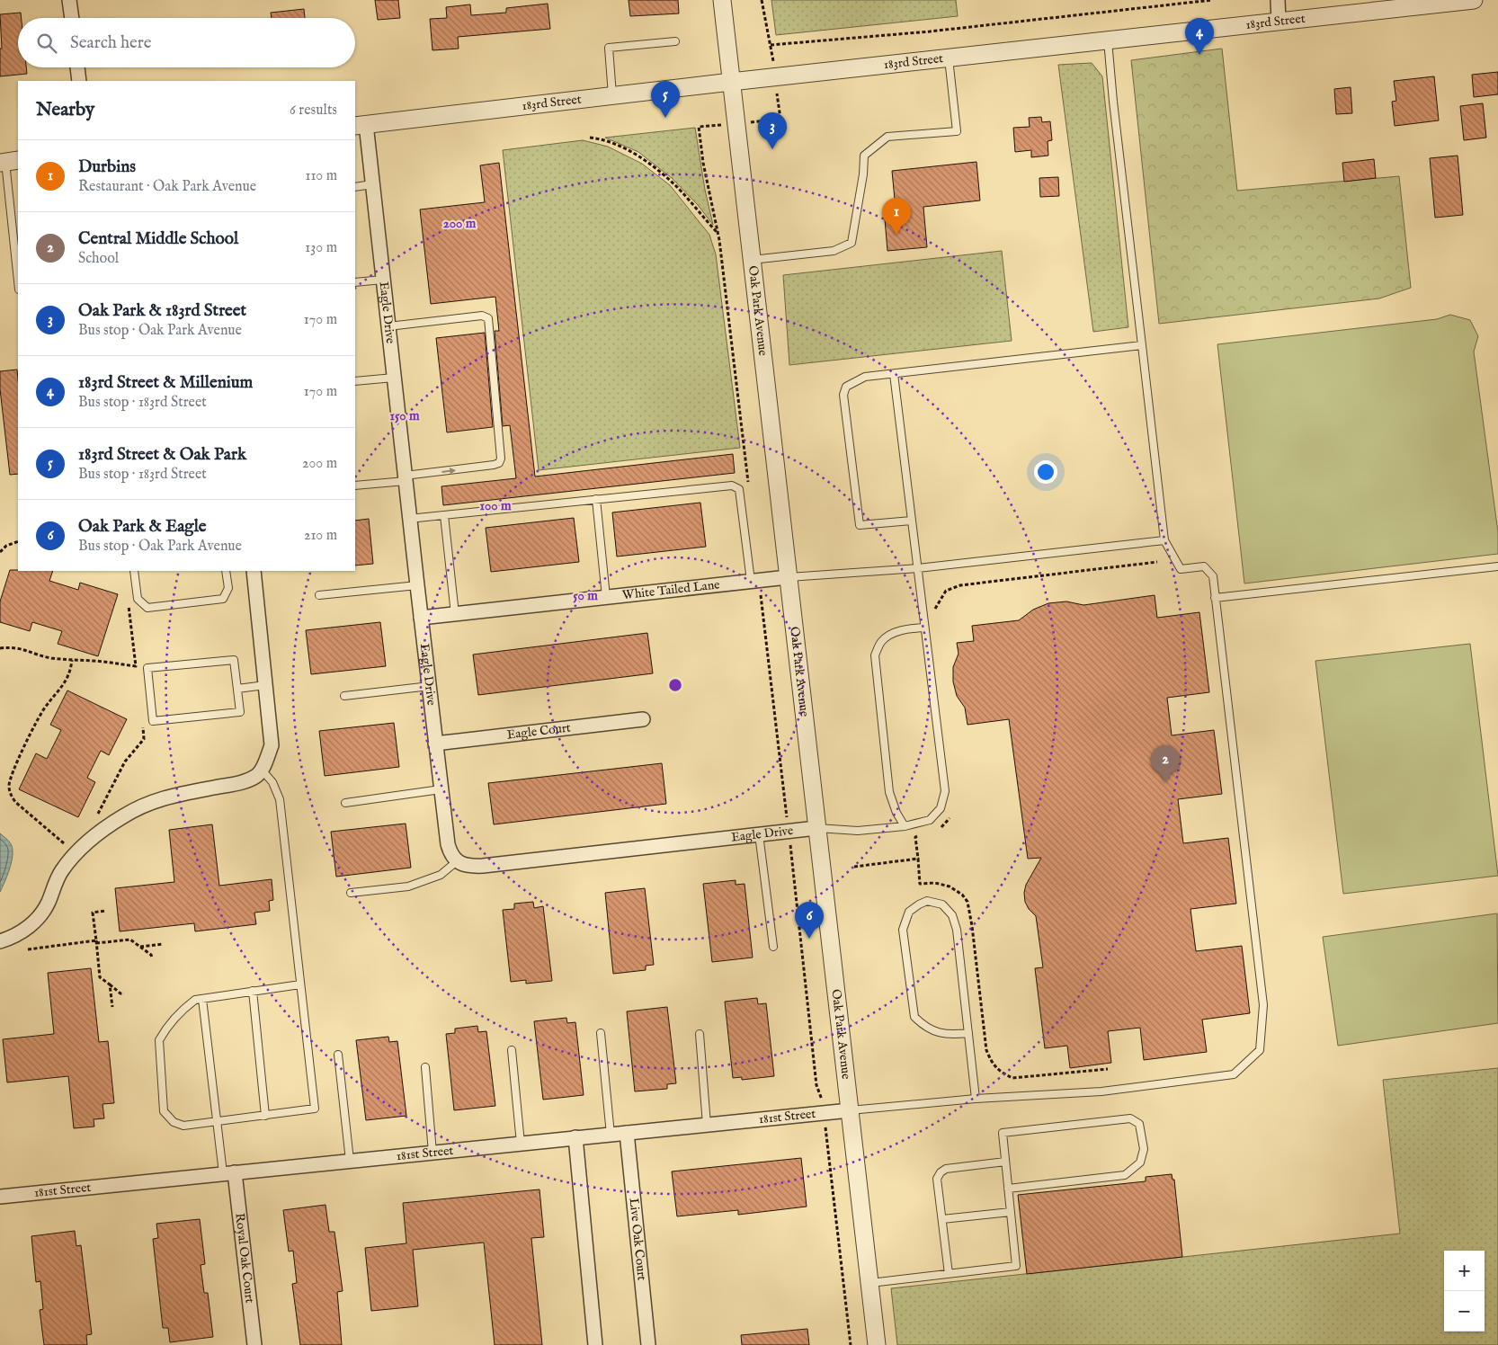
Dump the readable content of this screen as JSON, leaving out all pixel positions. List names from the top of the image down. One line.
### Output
{"streets":{"street":["183rd Street","Oak Park Avenue","Eagle Drive","White Tailed Lane","Eagle Court","181st Street","Live Oak Court","Royal Oak Court"]},"crossings":[["183rd Street","Oak Park Avenue"],["183rd Street","Eagle Drive"],["Oak Park Avenue","Eagle Drive"],["Oak Park Avenue","White Tailed Lane"],["Oak Park Avenue","181st Street"],["Eagle Drive","White Tailed Lane"],["Eagle Drive","Eagle Court"],["181st Street","Live Oak Court"],["181st Street","Royal Oak Court"]],"page":{"pins":["4","5","3","1","2","6"],"search":"Search here","heading":["Nearby","6 results"],"list":[{"mark":"1","name":"Durbins","note":"Restaurant · Oak Park Avenue","value":"110 m"},{"mark":"2","name":"Central Middle School","note":"School","value":"130 m"},{"mark":"3","name":"Oak Park & 183rd Street","note":"Bus stop · Oak Park Avenue","value":"170 m"},{"mark":"4","name":"183rd Street & Millenium","note":"Bus stop · 183rd Street","value":"170 m"},{"mark":"5","name":"183rd Street & Oak Park","note":"Bus stop · 183rd Street","value":"200 m"},{"mark":"6","name":"Oak Park & Eagle","note":"Bus stop · Oak Park Avenue","value":"210 m"}],"map_buttons":["+","−"]},"rings":["200 m","150 m","100 m","50 m"]}
